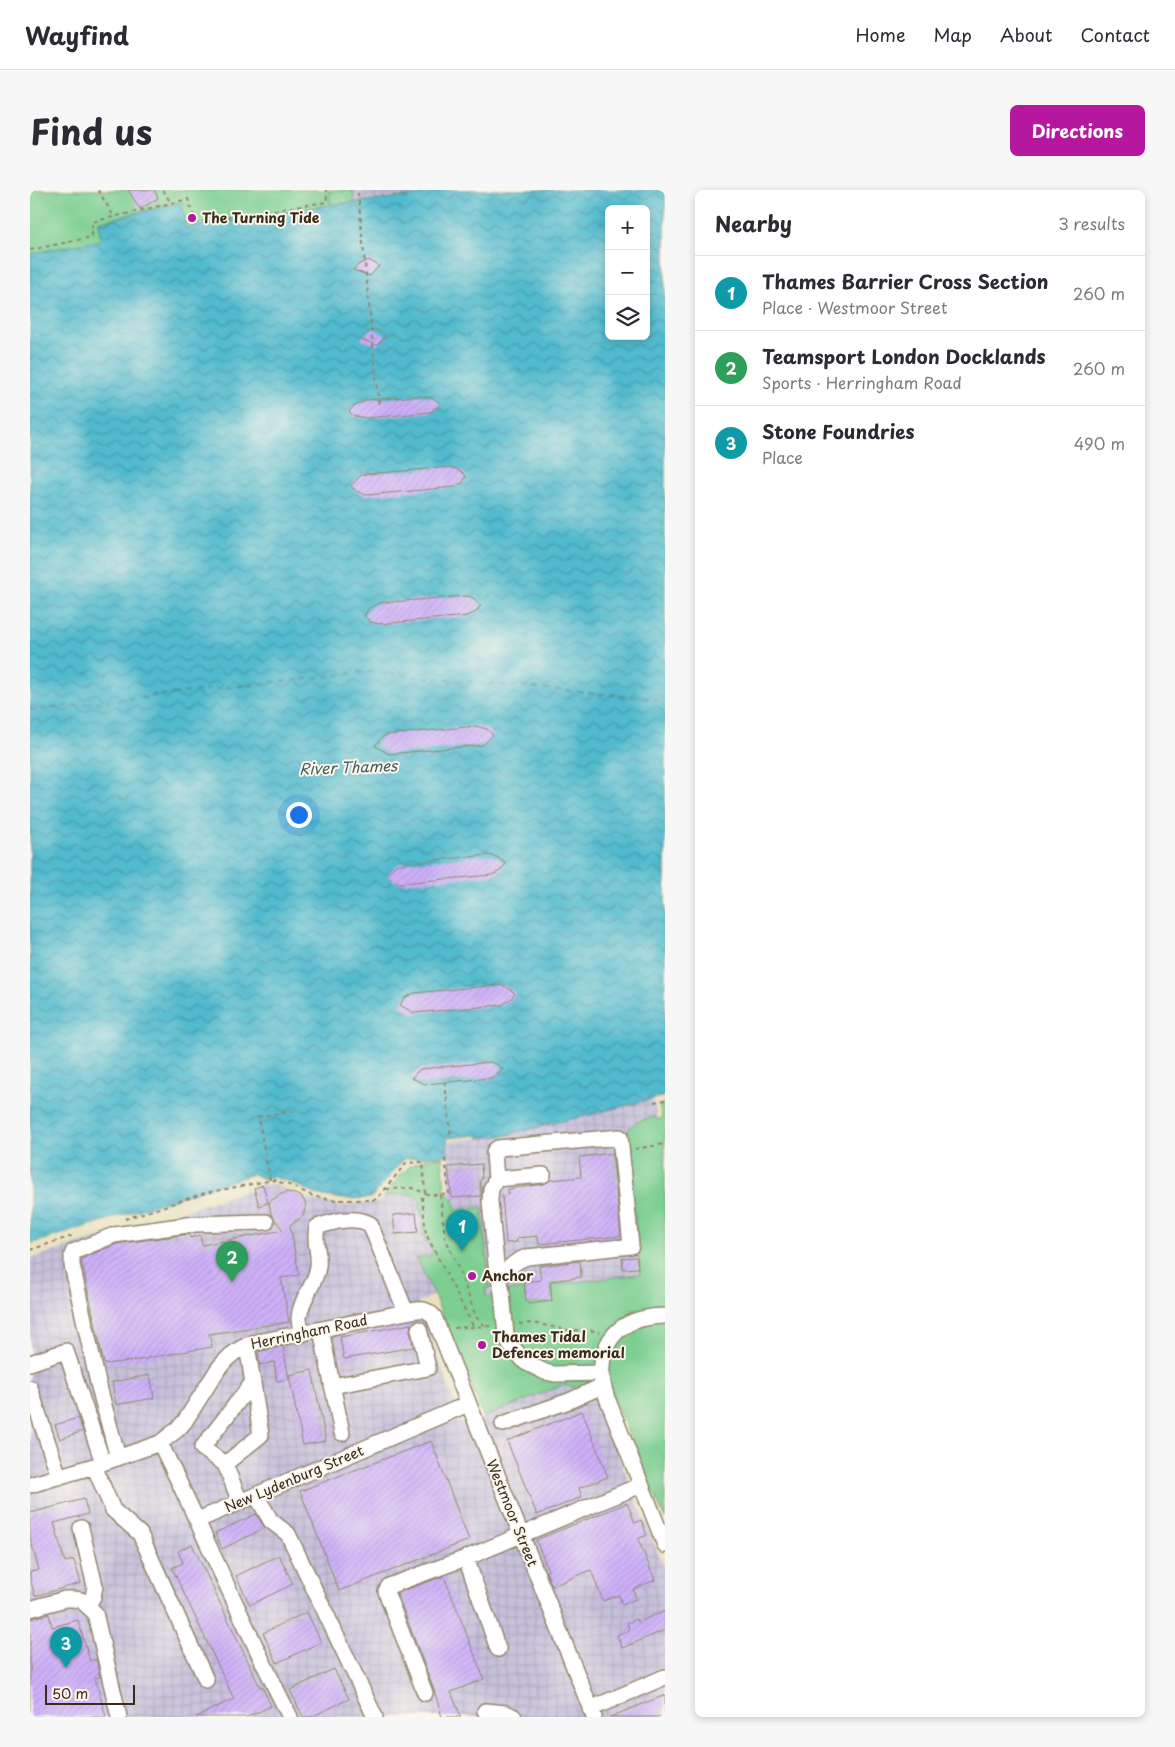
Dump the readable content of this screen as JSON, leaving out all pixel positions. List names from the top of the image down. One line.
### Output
{"streets":{"street":["Herringham Road","New Lydenburg Street","Westmoor Street"]},"crossings":[["Herringham Road","Westmoor Street"],["New Lydenburg Street","Westmoor Street"]],"water":["River Thames"],"places":["The Turning Tide","Anchor","Thames Tidal Defences memorial"],"scale_bar":"50 m","page":{"header":"Wayfind","nav":["Home","Map","About","Contact"],"title":"Find us","buttons":"Directions","heading":["Nearby","3 results"],"map_buttons":["+","−"],"list":[{"mark":"1","name":"Thames Barrier Cross Section","note":"Place · Westmoor Street","value":"260 m"},{"mark":"2","name":"Teamsport London Docklands","note":"Sports · Herringham Road","value":"260 m"},{"mark":"3","name":"Stone Foundries","note":"Place","value":"490 m"}],"pins":["1","2","3"],"scale":"50 m"}}
